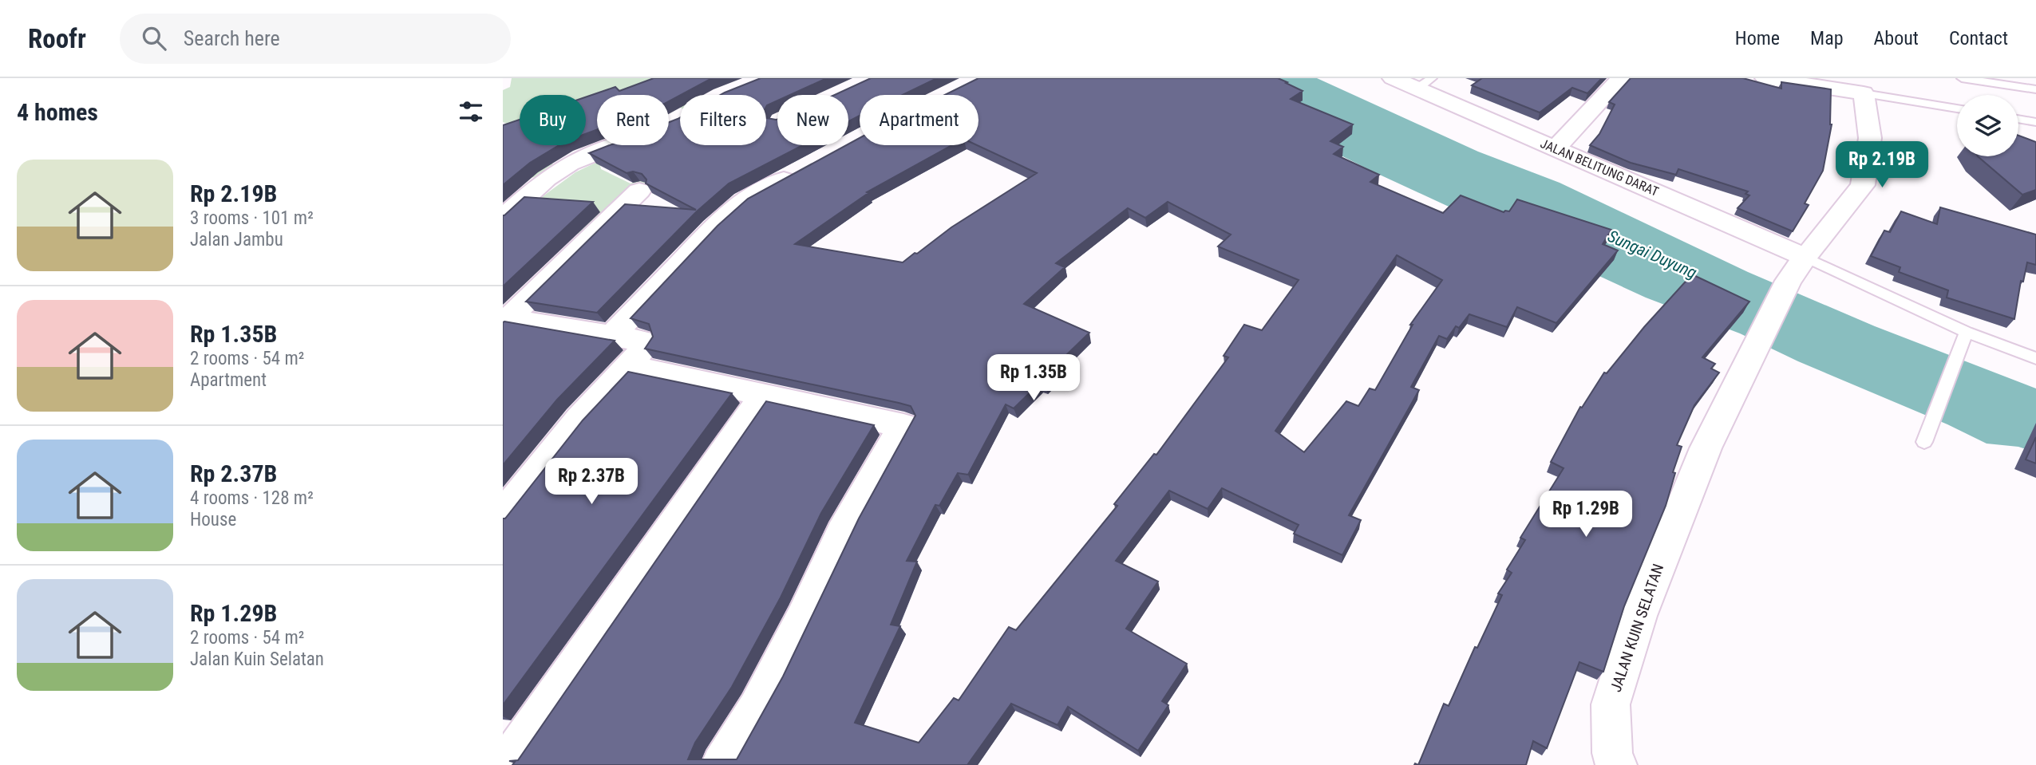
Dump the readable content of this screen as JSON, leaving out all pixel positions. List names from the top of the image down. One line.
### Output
{"streets":{"street":["JALAN BELITUNG DARAT","JALAN KUIN SELATAN"]},"crossings":[["JALAN BELITUNG DARAT","JALAN KUIN SELATAN"]],"water":["Sungai Duyung"],"page":{"header":"Roofr","search":"Search here","nav":["Home","Map","About","Contact"],"heading":"4 homes","chip":["Buy","Rent","Filters","New","Apartment"],"price":["Rp 2.19B","Rp 1.35B","Rp 2.37B","Rp 1.29B"],"list":[{"name":"Rp 2.19B","note":"3 rooms · 101 m² · Jalan Jambu"},{"name":"Rp 1.35B","note":"2 rooms · 54 m² · Apartment"},{"name":"Rp 2.37B","note":"4 rooms · 128 m² · House"},{"name":"Rp 1.29B","note":"2 rooms · 54 m² · Jalan Kuin Selatan"}]}}
